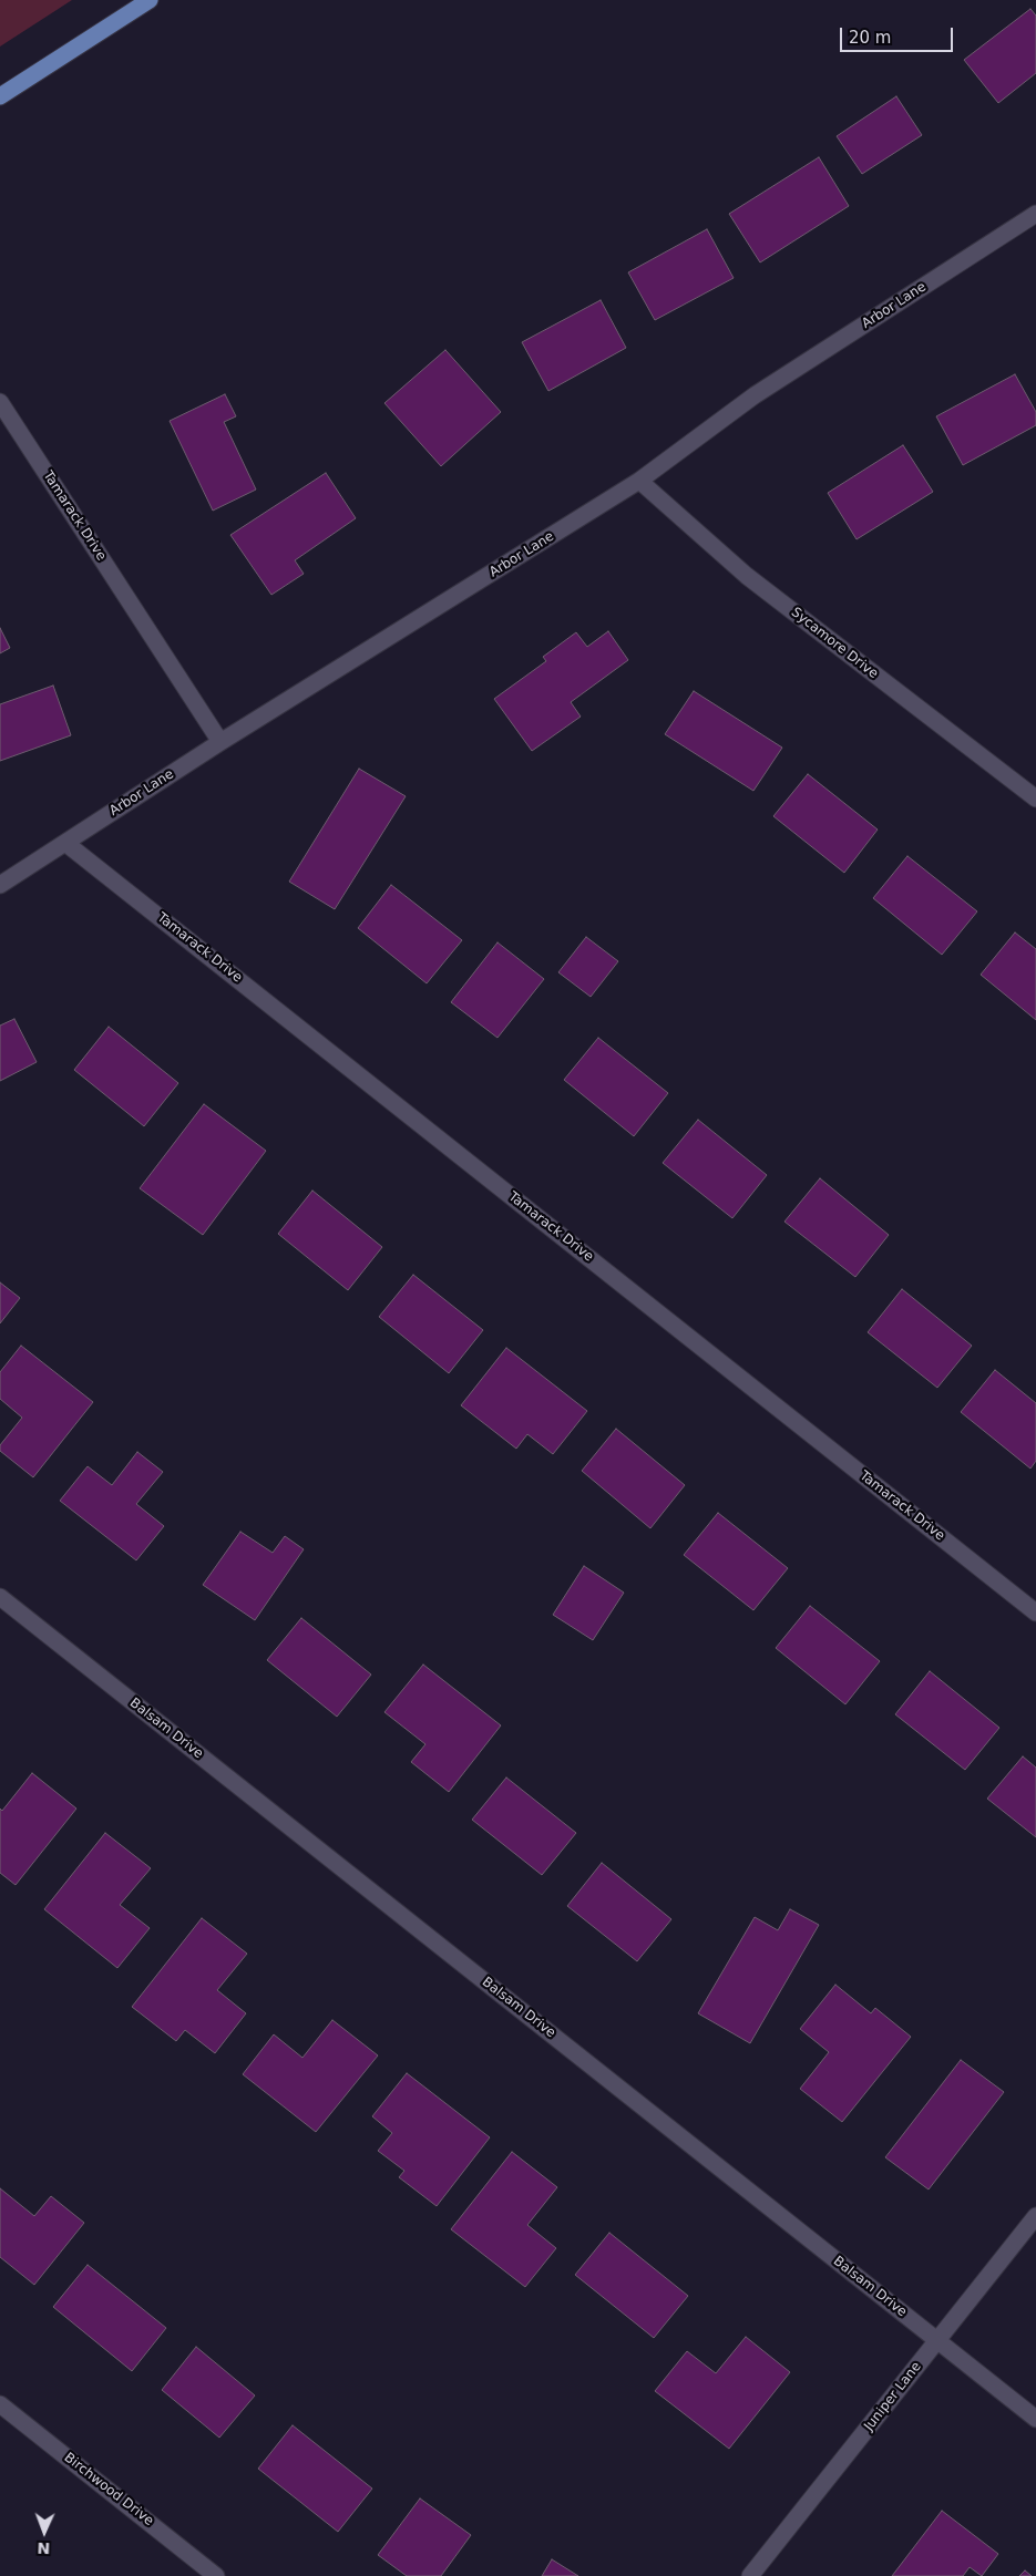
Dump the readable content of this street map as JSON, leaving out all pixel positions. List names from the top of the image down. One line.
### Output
{"streets":{"street":["Arbor Lane","Tamarack Drive","Sycamore Drive","Balsam Drive","Juniper Lane","Birchwood Drive"]},"crossings":[["Arbor Lane","Tamarack Drive"],["Arbor Lane","Sycamore Drive"],["Balsam Drive","Juniper Lane"]],"scale_bar":"20 m","north":"bottom"}
